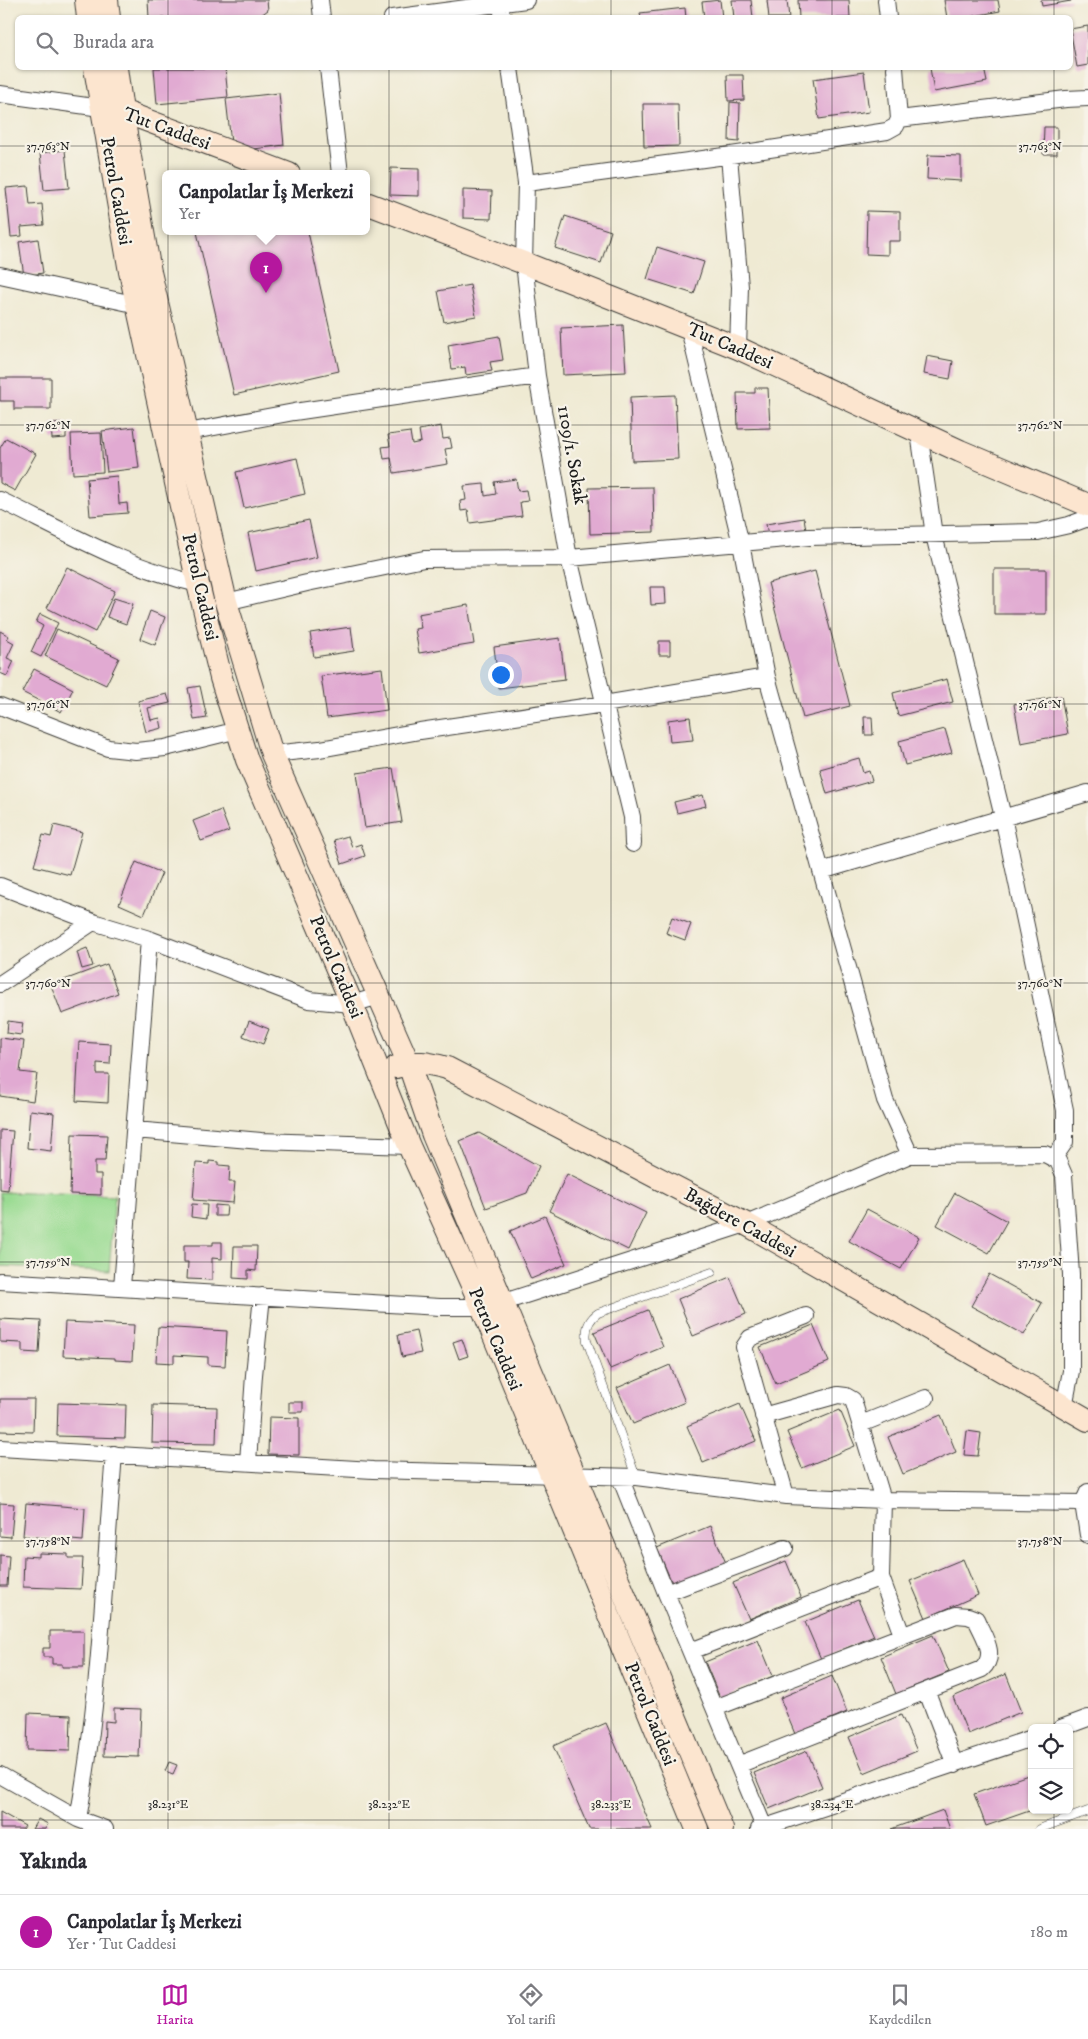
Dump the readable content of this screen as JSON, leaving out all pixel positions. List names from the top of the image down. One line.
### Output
{"streets":{"main road":["Tut Caddesi","Petrol Caddesi","Bağdere Caddesi"],"street":["1109/1. Sokak"]},"crossings":[["Tut Caddesi","Petrol Caddesi"],["Tut Caddesi","1109/1. Sokak"],["Petrol Caddesi","Bağdere Caddesi"]],"page":{"search":"Burada ara","popup":["Canpolatlar İş Merkezi","Yer"],"pins":"1","heading":"Yakında","list":[{"mark":"1","name":"Canpolatlar İş Merkezi","note":"Yer · Tut Caddesi","value":"180 m"}],"nav":["Harita","Yol tarifi","Kaydedilen"]},"coordinates":["37.763°N","37.762°N","37.761°N","37.760°N","37.759°N","37.758°N","38.231°E","38.232°E","38.233°E","38.234°E"]}
